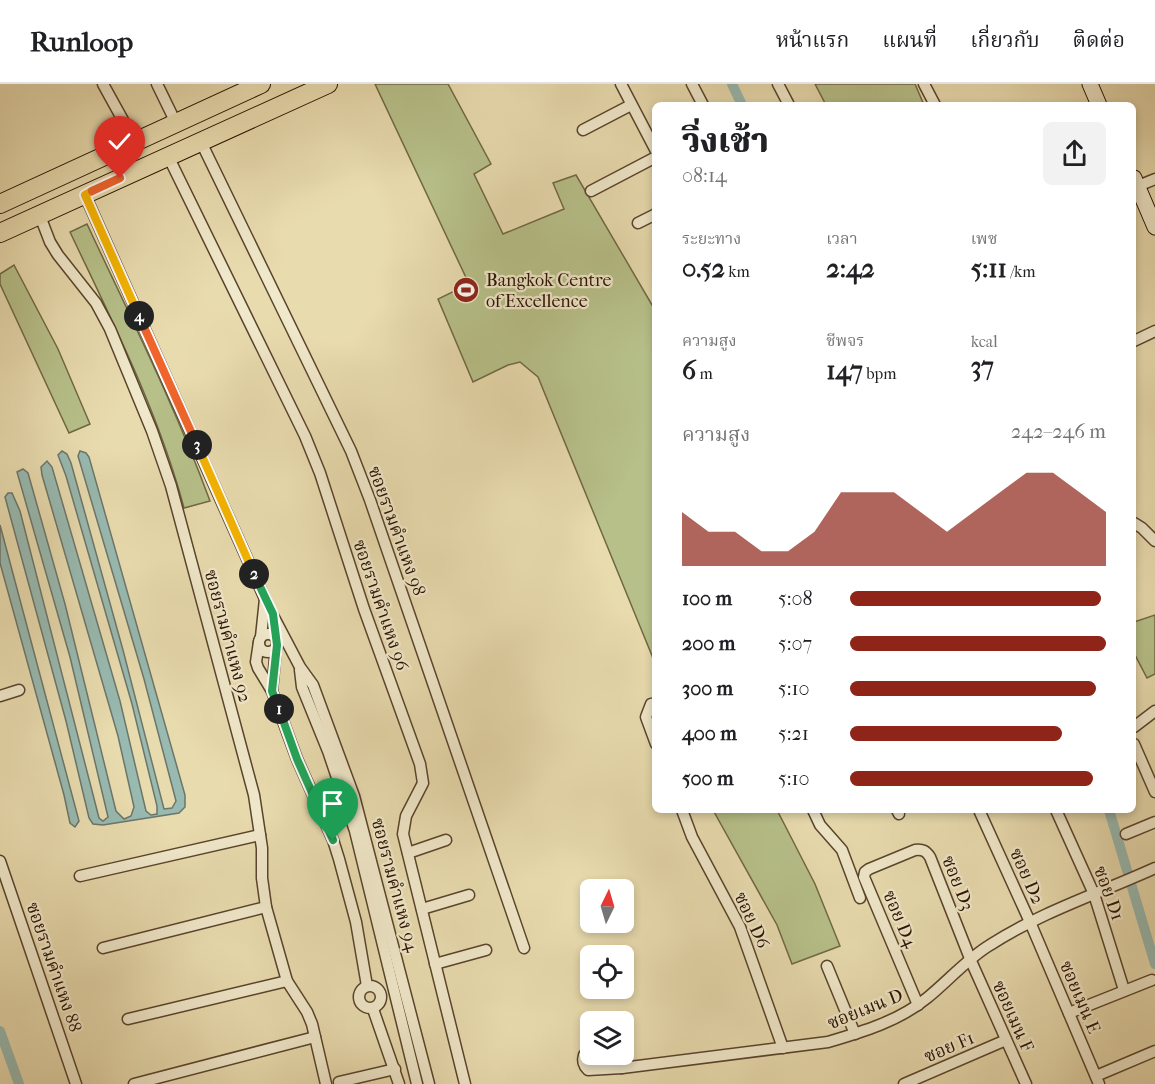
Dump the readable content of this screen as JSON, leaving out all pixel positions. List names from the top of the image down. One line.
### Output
{"streets":{"street":["ซอยรามคําแหง 98","ซอยรามคําแหง 96","ซอยรามคําแหง 92","ซอย D2","ซอย D3","ซอยรามคําแหง 94","ซอย D1","ซอย D4","ซอย D6","ซอยรามคำแหง 88","ซอยเมน E","ซอยเมน D","ซอยเมน F","ซอย F1"]},"crossings":[["ซอย D2","ซอยเมน E"],["ซอย D2","ซอยเมน D"],["ซอย D3","ซอย D4"],["ซอย D3","ซอยเมน D"],["ซอย D3","ซอยเมน F"],["ซอย D1","ซอยเมน D"],["ซอย D4","ซอยเมน D"],["ซอย D6","ซอยเมน D"],["ซอยเมน E","ซอยเมน D"],["ซอยเมน D","ซอยเมน F"],["ซอยเมน F","ซอย F1"]],"places":{"sports":["Bangkok Centre of Excellence"]},"north":"top","page":{"header":"Runloop","nav":["หน้าแรก","แผนที่","เกี่ยวกับ","ติดต่อ"],"heading":["วิ่งเช้า","08:14"],"stats":[["ระยะทาง","0.52 km"],["เวลา","2:42"],["เพซ","5:11 /km"],["ความสูง","6 m"],["ชีพจร","147 bpm"],["kcal","37"]],"pins":["4","3","2","1"],"chart":["ความสูง","242–246 m"],"list":[{"name":"100 m","note":"5:08"},{"name":"200 m","note":"5:07"},{"name":"300 m","note":"5:10"},{"name":"400 m","note":"5:21"},{"name":"500 m","note":"5:10"}]}}
